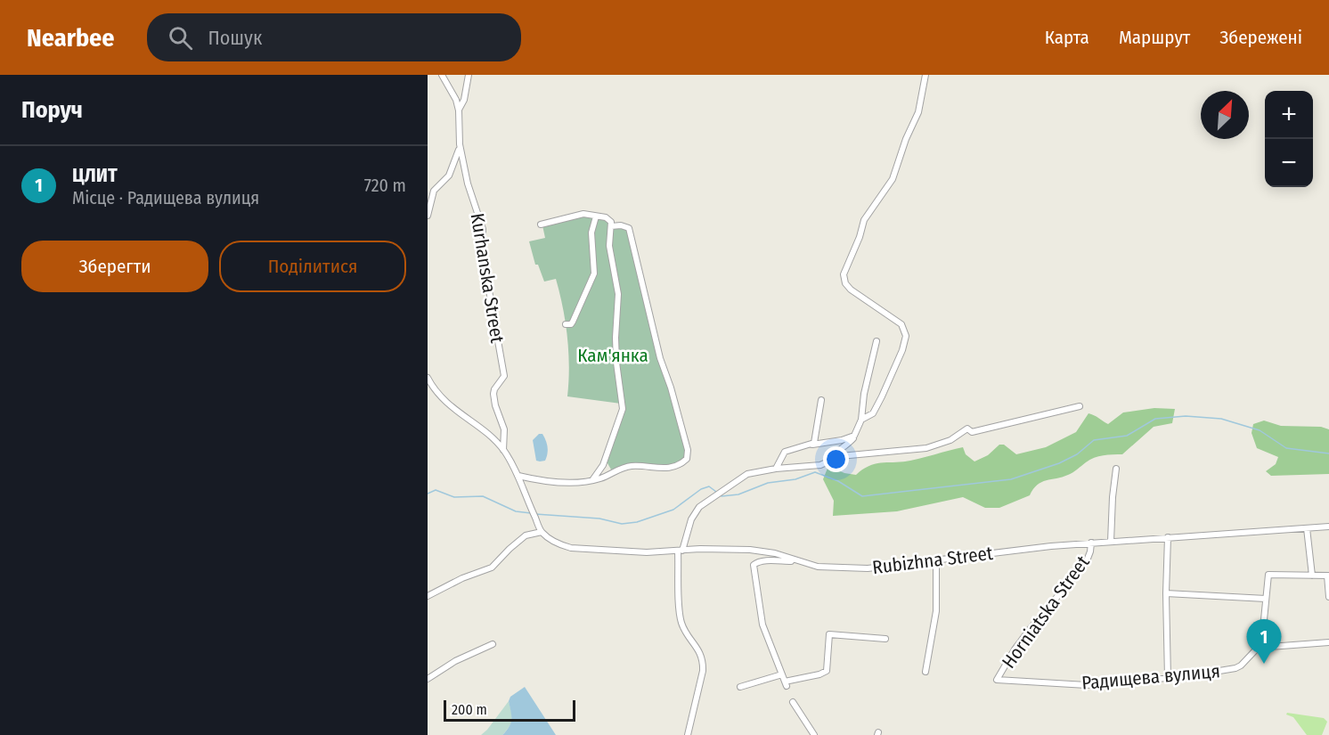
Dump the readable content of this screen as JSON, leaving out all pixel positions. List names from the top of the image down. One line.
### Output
{"streets":{"street":["Kurhanska Street","Rubizhna Street","Horniatska Street","Радищева вулиця"]},"crossings":[["Rubizhna Street","Horniatska Street"],["Horniatska Street","Радищева вулиця"]],"parks":["Кам'янка"],"scale_bar":"200 m","north":"top right","page":{"header":"Nearbee","search":"Пошук","nav":["Карта","Маршрут","Збережені"],"heading":"Поруч","map_buttons":["+","−"],"list":[{"mark":"1","name":"ЦЛИТ","note":"Місце · Радищева вулиця","value":"720 m"}],"buttons":["Зберегти","Поділитися"],"pins":"1","scale":"200 m"}}
